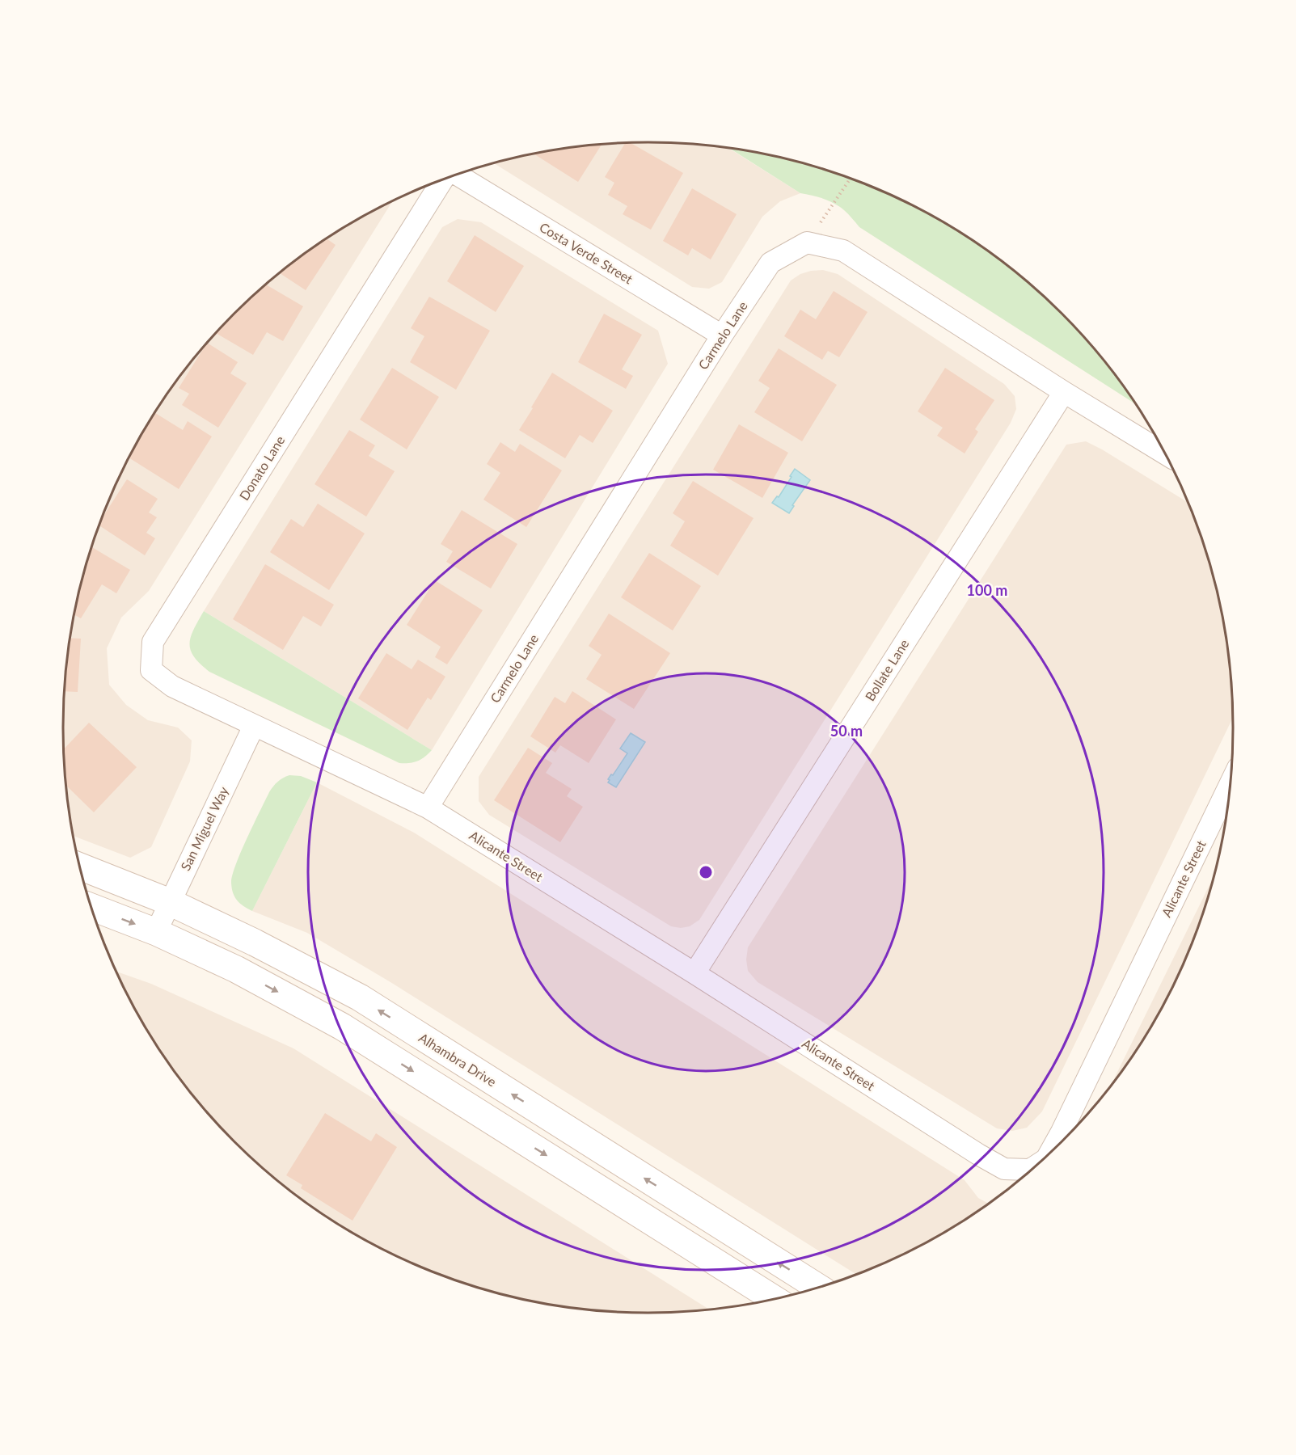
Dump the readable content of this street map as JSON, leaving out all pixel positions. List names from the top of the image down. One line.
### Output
{"streets":{"main road":["Alhambra Drive"],"street":["Costa Verde Street","Carmelo Lane","Donato Lane","Bollate Lane","San Miguel Way","Alicante Street"]},"crossings":[["Costa Verde Street","Carmelo Lane"],["Carmelo Lane","Alicante Street"],["Donato Lane","San Miguel Way"],["Donato Lane","Alicante Street"],["Bollate Lane","Alicante Street"],["San Miguel Way","Alicante Street"],["San Miguel Way","Alhambra Drive"]],"rings":["100 m","50 m"]}
